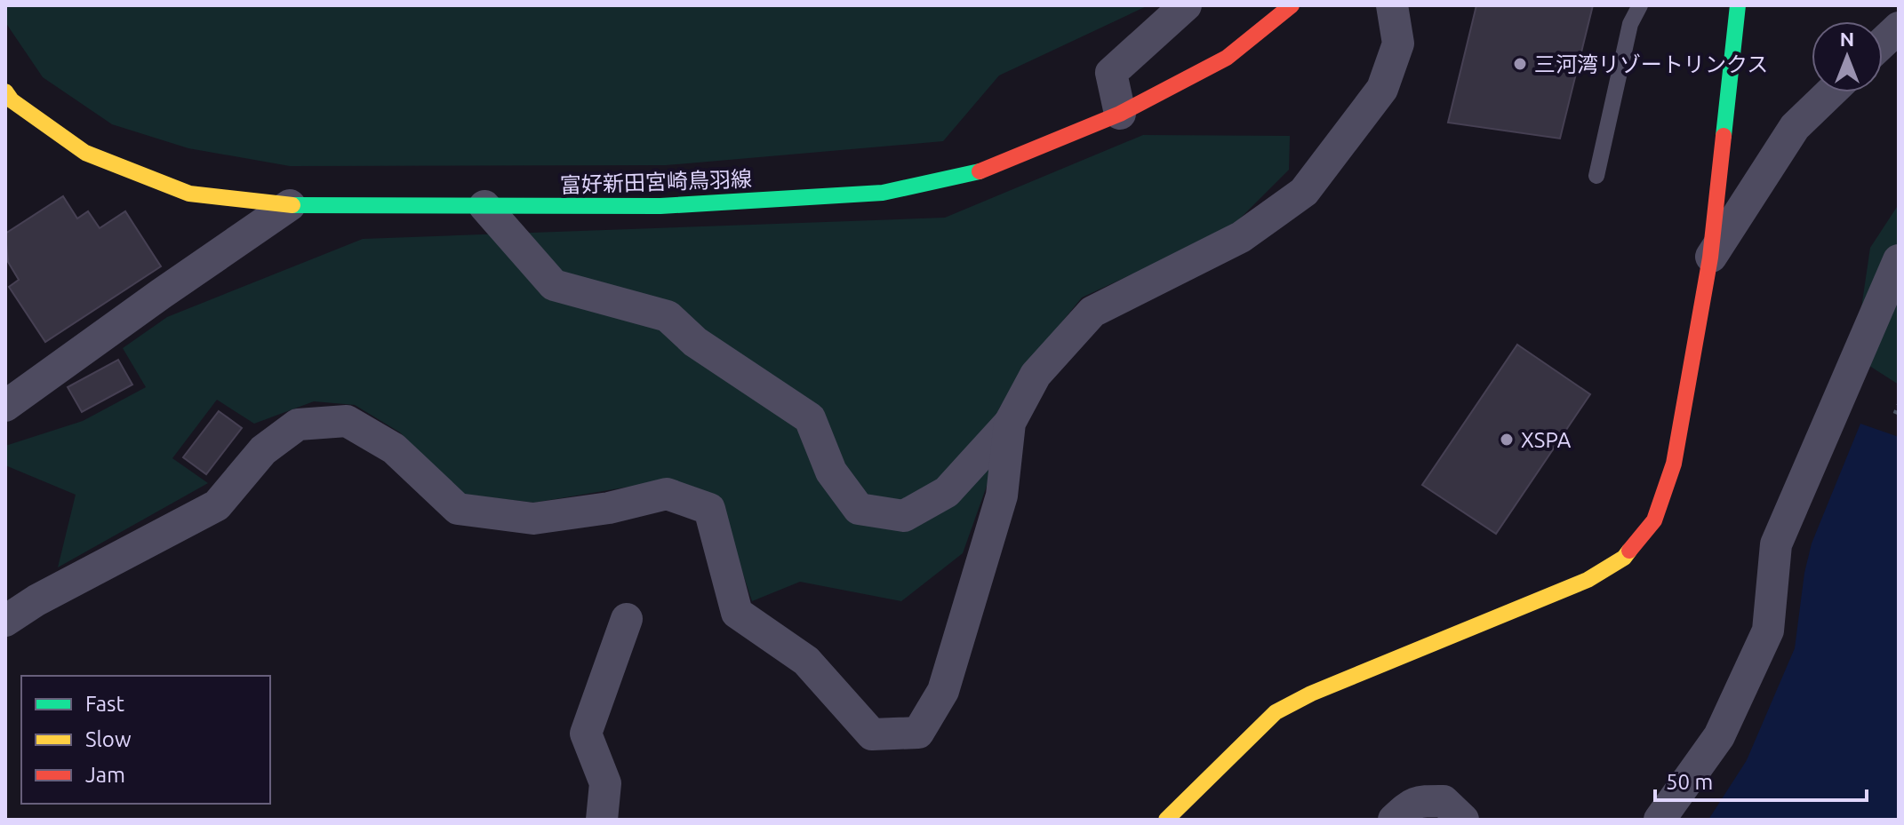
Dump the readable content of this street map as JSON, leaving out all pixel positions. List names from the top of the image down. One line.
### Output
{"streets":{"main road":["富好新田宮崎鳥羽線"]},"places":["三河湾リゾートリンクス","XSPA"],"legend":["Fast","Slow","Jam"],"scale_bar":"50 m","north":"top"}
